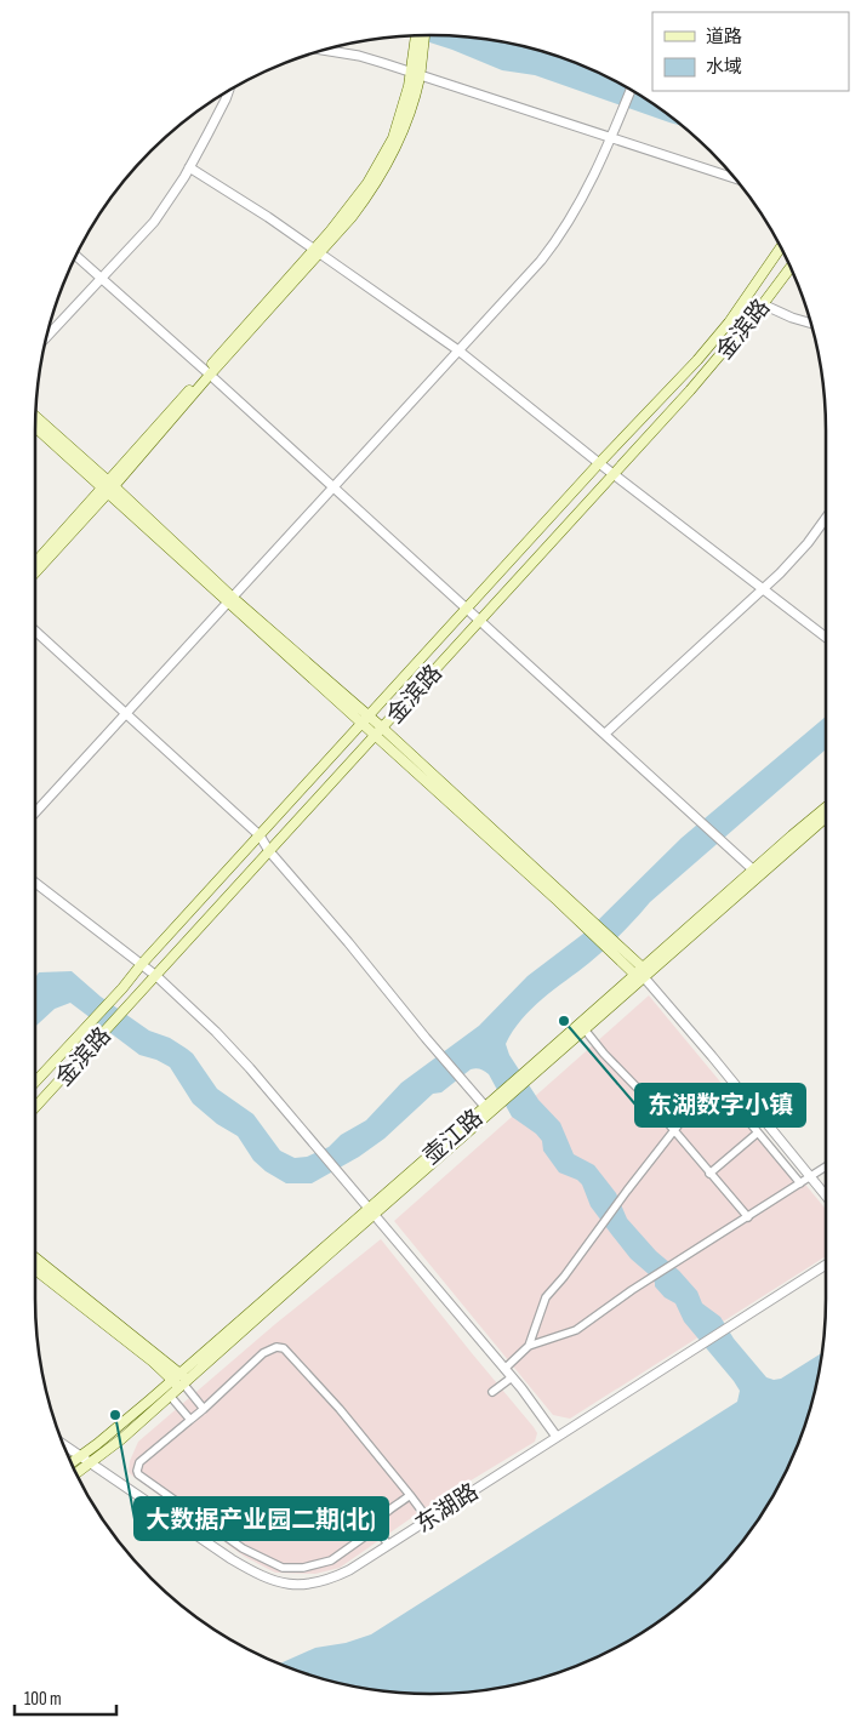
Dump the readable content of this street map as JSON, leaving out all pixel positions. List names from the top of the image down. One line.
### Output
{"streets":{"main road":["金滨路","壶江路"],"street":["东湖路"]},"crossings":[["壶江路","东湖路"]],"places":["东湖数字小镇","大数据产业园二期(北)"],"legend":["道路","水域"],"scale_bar":"100 m"}
